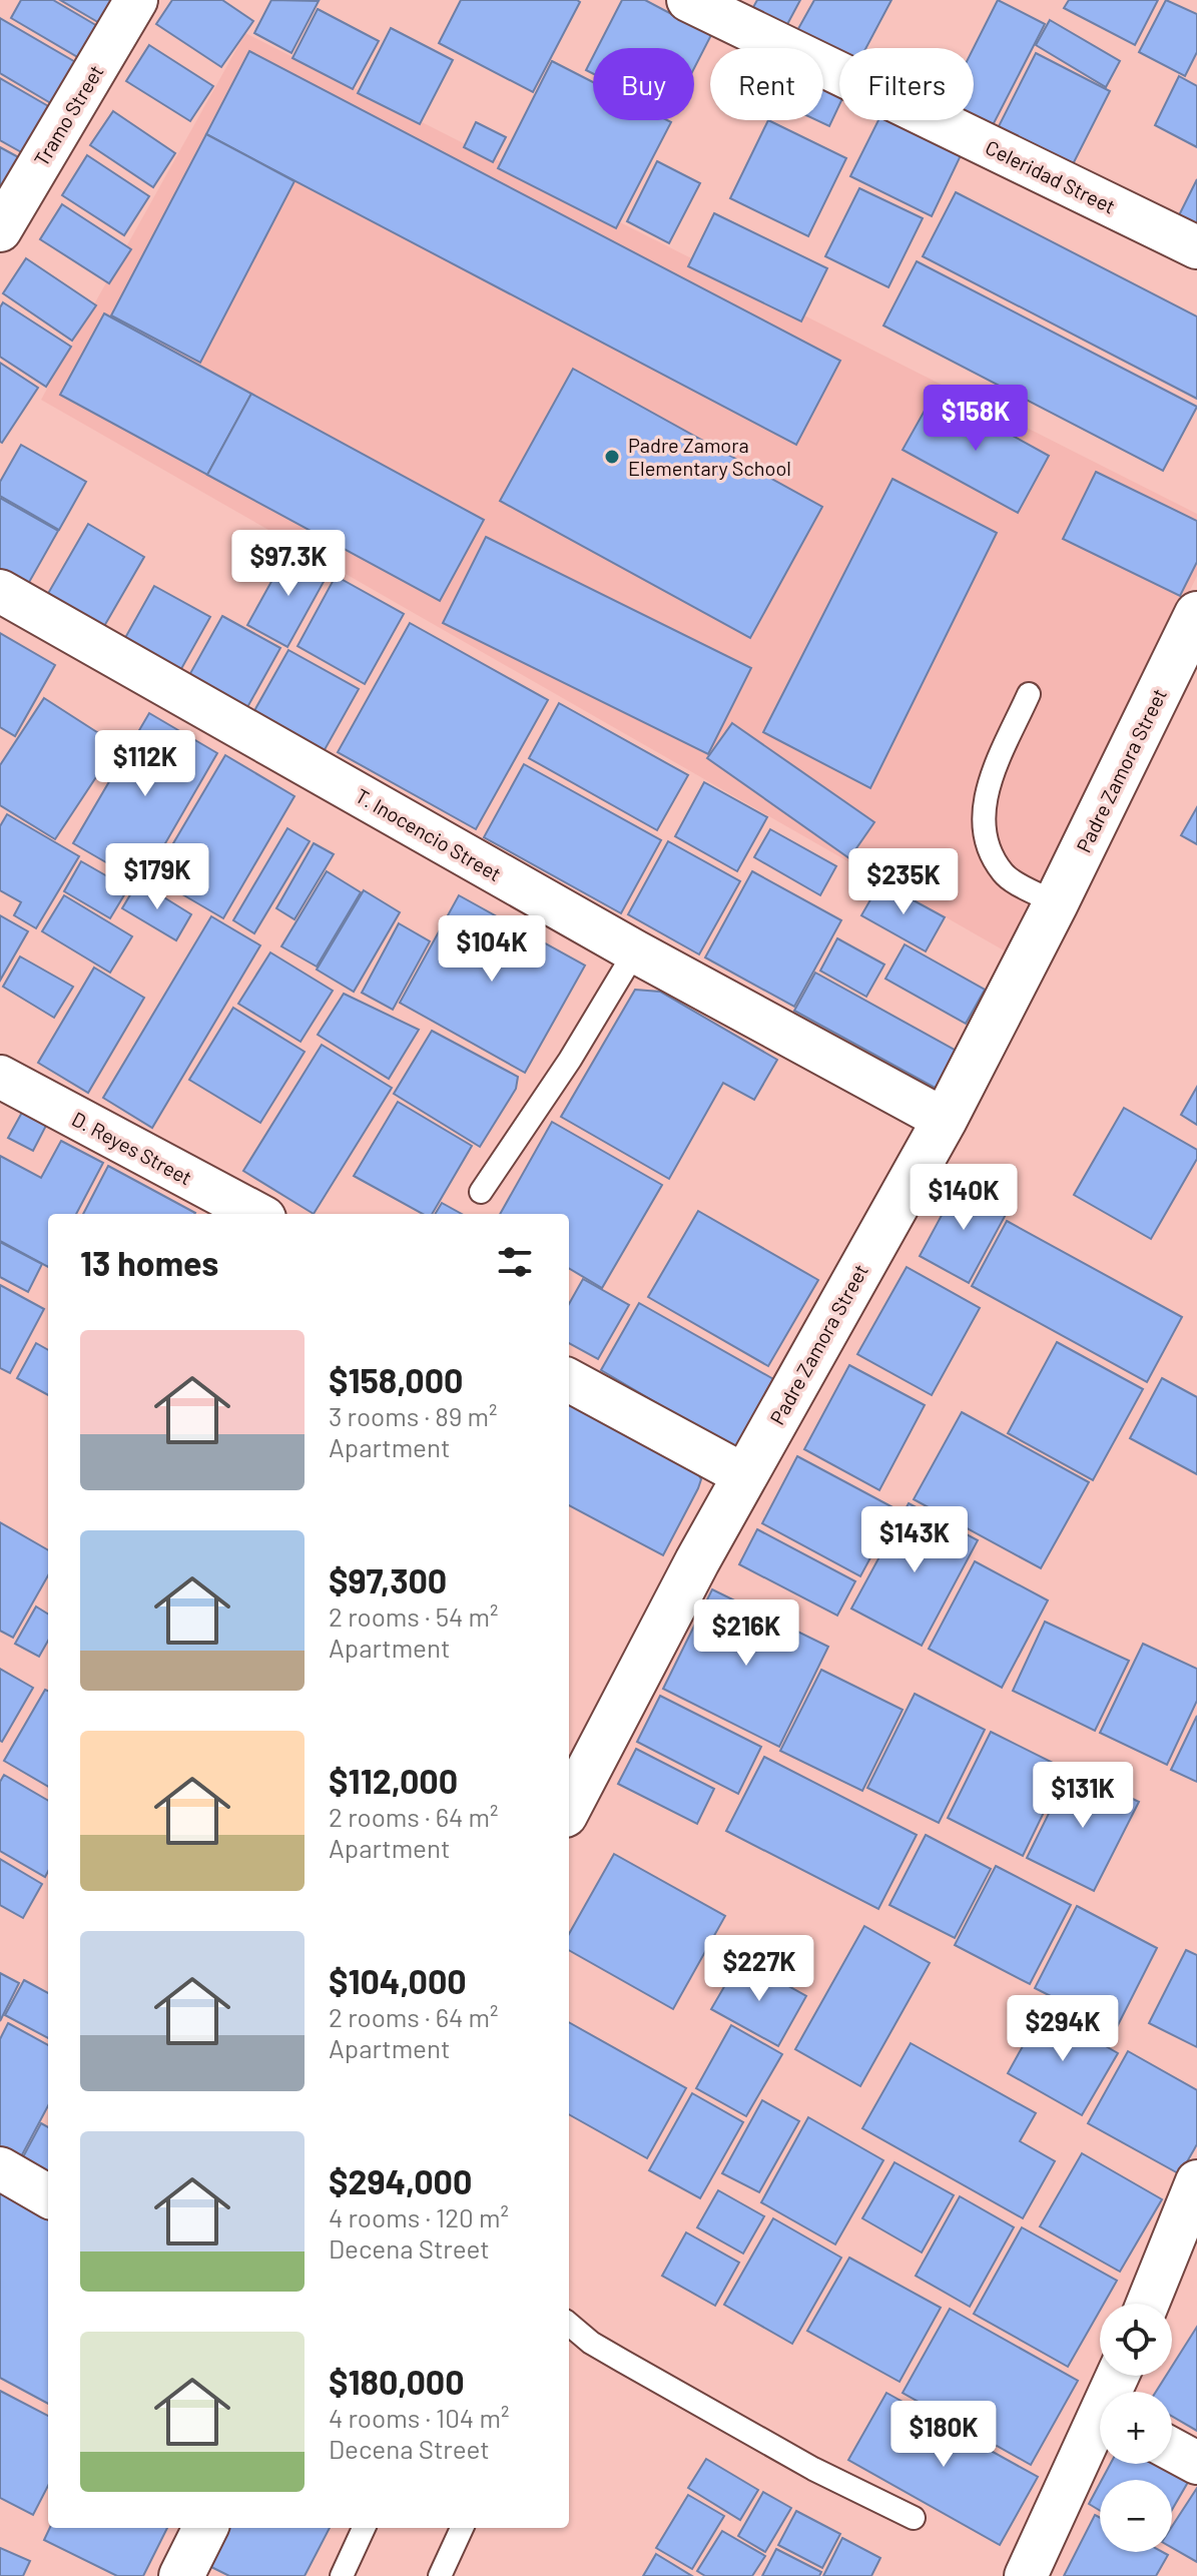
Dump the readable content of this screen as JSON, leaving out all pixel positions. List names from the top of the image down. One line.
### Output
{"streets":{"street":["Tramo Street","Celeridad Street","Padre Zamora Street","T. Inocencio Street","D. Reyes Street"]},"crossings":[["Padre Zamora Street","T. Inocencio Street"]],"places":["Padre Zamora Elementary School"],"page":{"chip":["Buy","Rent","Filters"],"price":["$158K","$97.3K","$112K","$179K","$235K","$104K","$140K","$143K","$216K","$131K","$227K","$294K","$180K"],"heading":"13 homes","list":[{"name":"$158,000","note":"3 rooms · 89 m² · Apartment"},{"name":"$97,300","note":"2 rooms · 54 m² · Apartment"},{"name":"$112,000","note":"2 rooms · 64 m² · Apartment"},{"name":"$104,000","note":"2 rooms · 64 m² · Apartment"},{"name":"$294,000","note":"4 rooms · 120 m² · Decena Street"},{"name":"$180,000","note":"4 rooms · 104 m² · Decena Street"}],"map_buttons":["+","−"]}}
